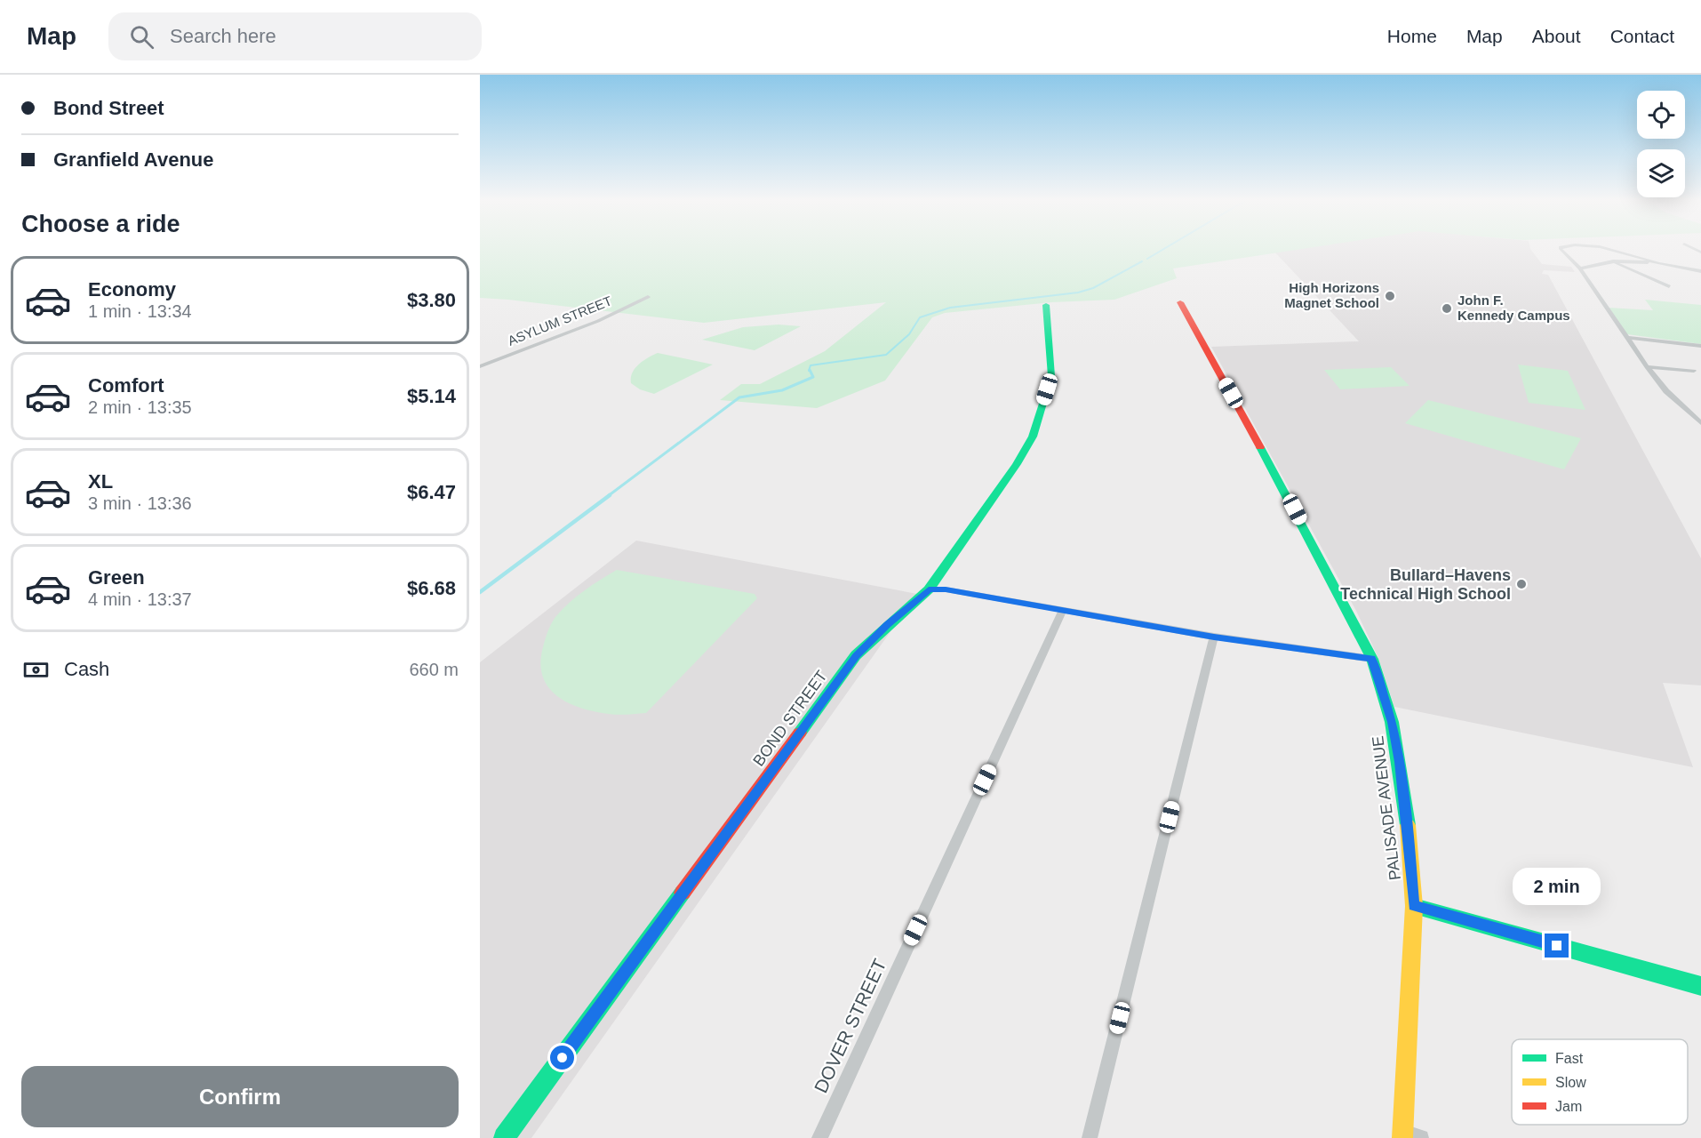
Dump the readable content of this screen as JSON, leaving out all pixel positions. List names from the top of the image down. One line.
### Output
{"streets":{"street":["ASYLUM STREET","BOND STREET","PALISADE AVENUE","DOVER STREET"]},"places":["High Horizons Magnet School","John F. Kennedy Campus","Bullard–Havens Technical High School"],"legend":["Fast","Slow","Jam"],"page":{"header":"Map","search":"Search here","nav":["Home","Map","About","Contact"],"banner":["Bond Street","Granfield Avenue"],"heading":"Choose a ride","list":[{"name":"Economy","note":"1 min · 13:34","value":"$3.80"},{"name":"Comfort","note":"2 min · 13:35","value":"$5.14"},{"name":"XL","note":"3 min · 13:36","value":"$6.47"},{"name":"Green","note":"4 min · 13:37","value":"$6.68"}],"pay":["Cash","660 m"],"bubble":"2 min","buttons":"Confirm"}}
